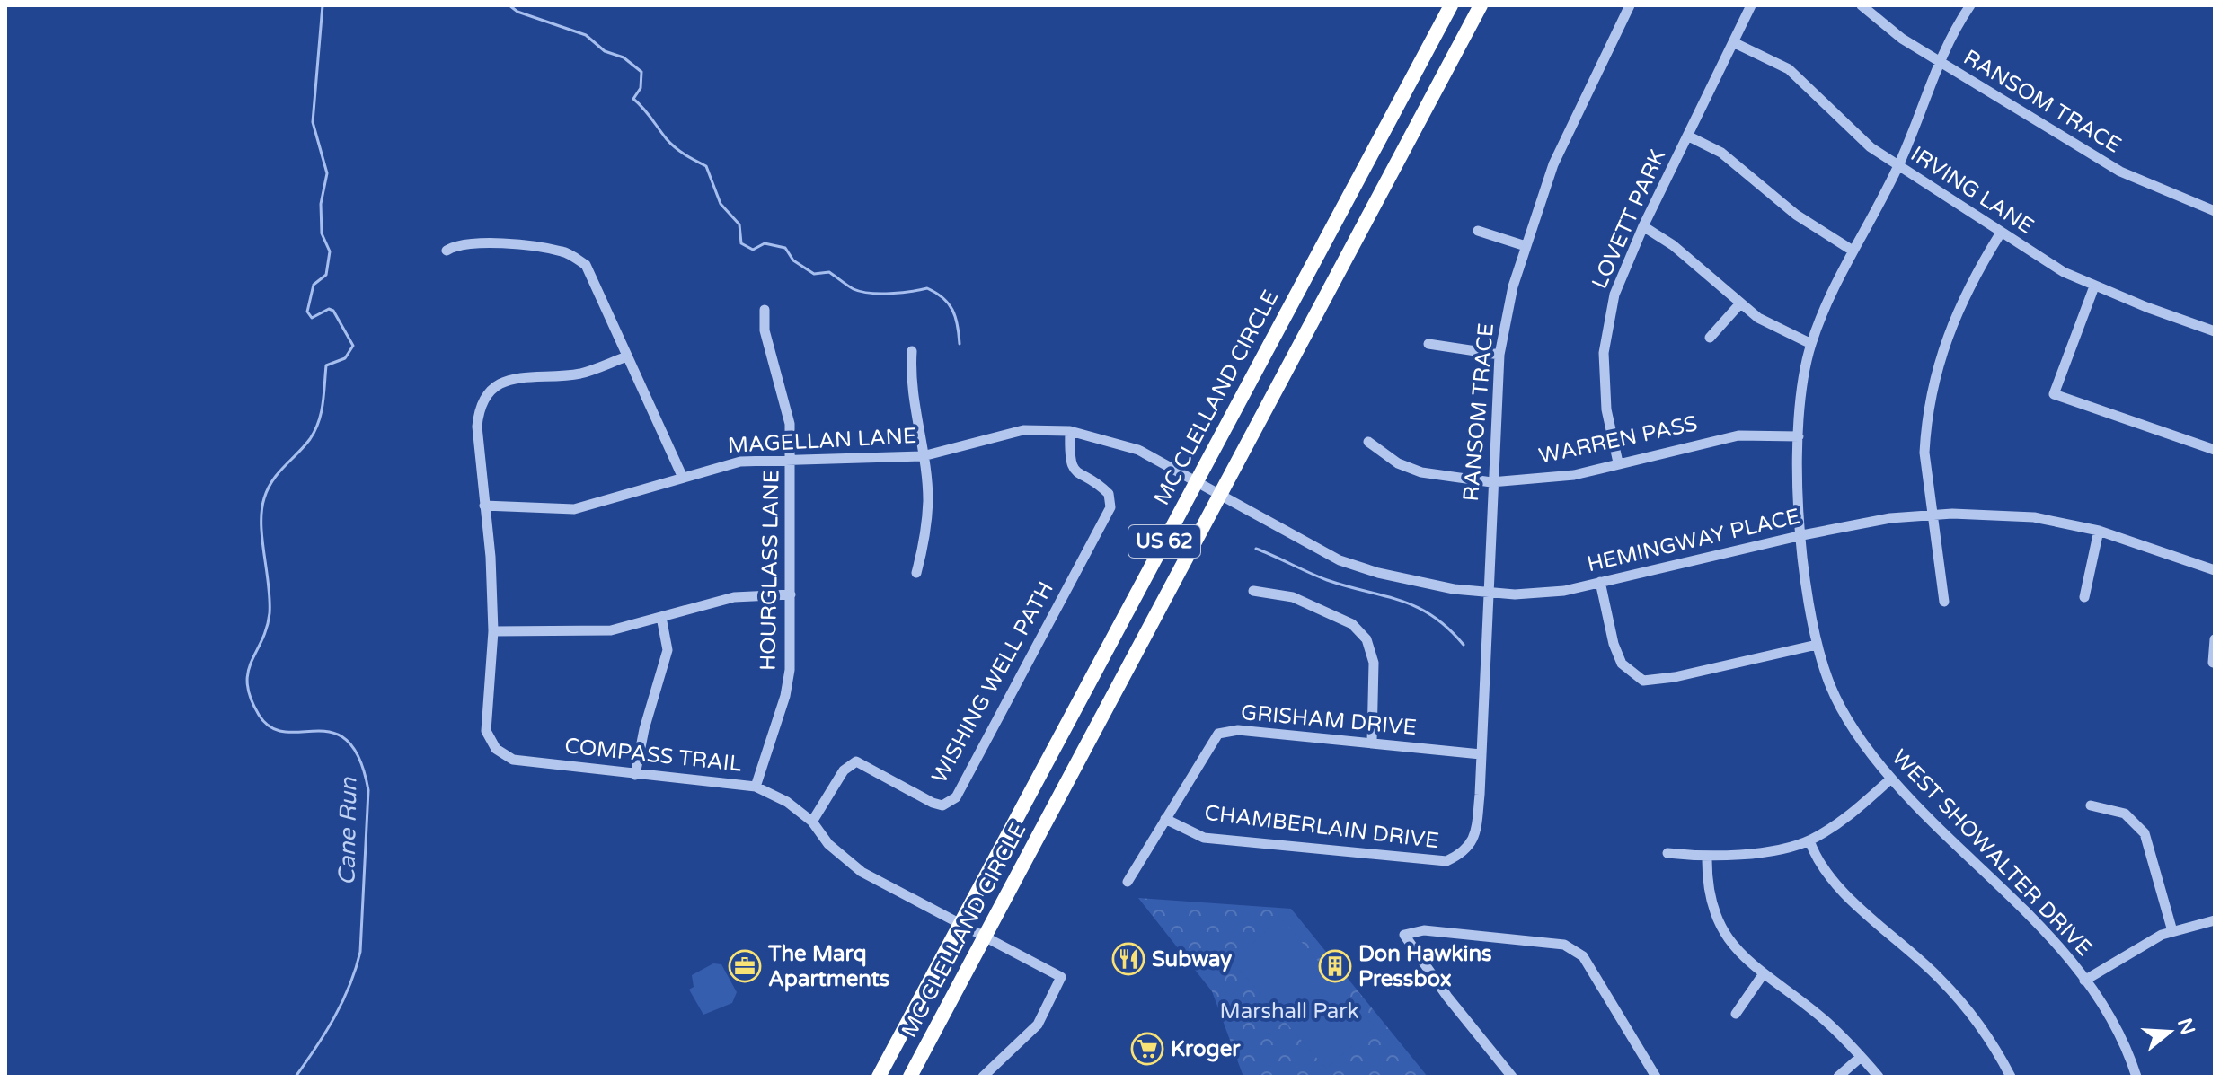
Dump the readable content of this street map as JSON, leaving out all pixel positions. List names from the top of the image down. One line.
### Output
{"streets":{"highway":["MC CLELLAND CIRCLE","US 62"],"street":["RANSOM TRACE","IRVING LANE","LOVETT PARK","WARREN PASS","MAGELLAN LANE","HEMINGWAY PLACE","HOURGLASS LANE","WISHING WELL PATH","GRISHAM DRIVE","COMPASS TRAIL","CHAMBERLAIN DRIVE","WEST SHOWALTER DRIVE"]},"crossings":[["RANSOM TRACE","WARREN PASS"],["RANSOM TRACE","HEMINGWAY PLACE"],["RANSOM TRACE","GRISHAM DRIVE"],["RANSOM TRACE","CHAMBERLAIN DRIVE"],["RANSOM TRACE","WEST SHOWALTER DRIVE"],["IRVING LANE","LOVETT PARK"],["IRVING LANE","WEST SHOWALTER DRIVE"],["LOVETT PARK","WARREN PASS"],["MC CLELLAND CIRCLE","MAGELLAN LANE"],["MC CLELLAND CIRCLE","HEMINGWAY PLACE"],["MC CLELLAND CIRCLE","COMPASS TRAIL"],["WARREN PASS","WEST SHOWALTER DRIVE"],["MAGELLAN LANE","HEMINGWAY PLACE"],["MAGELLAN LANE","HOURGLASS LANE"],["MAGELLAN LANE","WISHING WELL PATH"],["HEMINGWAY PLACE","WEST SHOWALTER DRIVE"],["HOURGLASS LANE","COMPASS TRAIL"],["WISHING WELL PATH","COMPASS TRAIL"],["GRISHAM DRIVE","CHAMBERLAIN DRIVE"]],"water":["Cane Run"],"parks":["Marshall Park"],"places":{"restaurant":["Subway"],"office":["The Marq Apartments"],"building":["Don Hawkins Pressbox"],"supermarket":["Kroger"]},"north":"right"}
